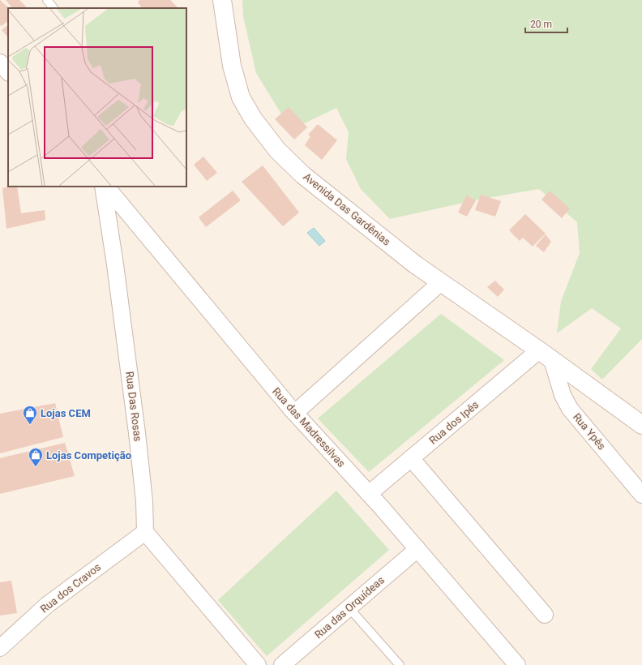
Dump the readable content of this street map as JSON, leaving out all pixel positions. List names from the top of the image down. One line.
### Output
{"streets":{"main road":["Avenida Das Gardênias"],"street":["Rua Das Rosas","Rua dos Ipês","Rua das Madressilvas","Rua Ypês","Rua dos Cravos","Rua das Orquídeas"]},"crossings":[["Avenida Das Gardênias","Rua dos Ipês"],["Avenida Das Gardênias","Rua Ypês"],["Rua Das Rosas","Rua dos Cravos"],["Rua dos Ipês","Rua das Madressilvas"],["Rua dos Ipês","Rua Ypês"],["Rua das Madressilvas","Rua das Orquídeas"]],"places":{"shop":["Lojas CEM","Lojas Competição"]},"scale_bar":"20 m"}
